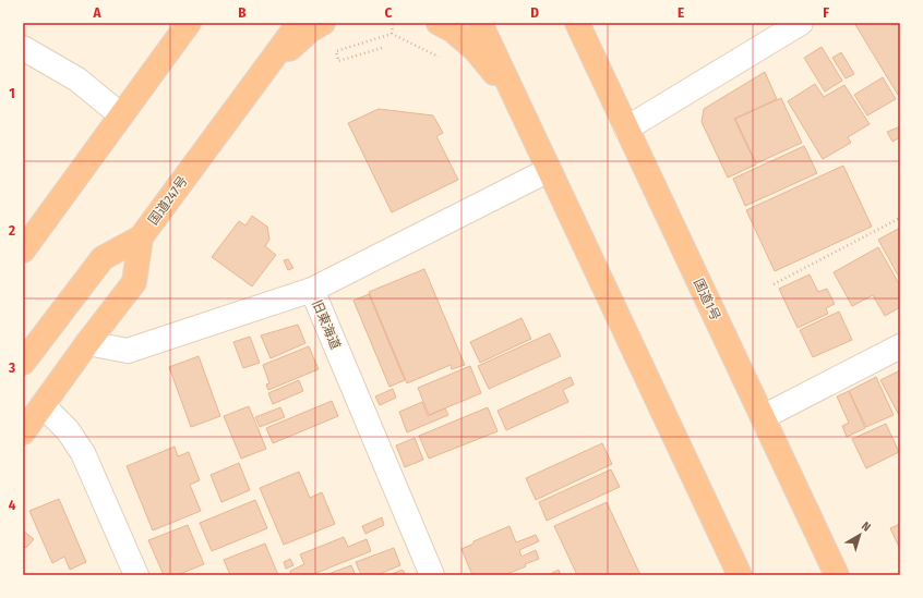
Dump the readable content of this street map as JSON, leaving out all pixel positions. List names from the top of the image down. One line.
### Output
{"streets":{"highway":["国道247号","国道1号"],"street":["旧東海道"]},"north":"top right","grid":{"columns":["A","B","C","D","E","F"],"rows":["1","2","3","4"]}}
